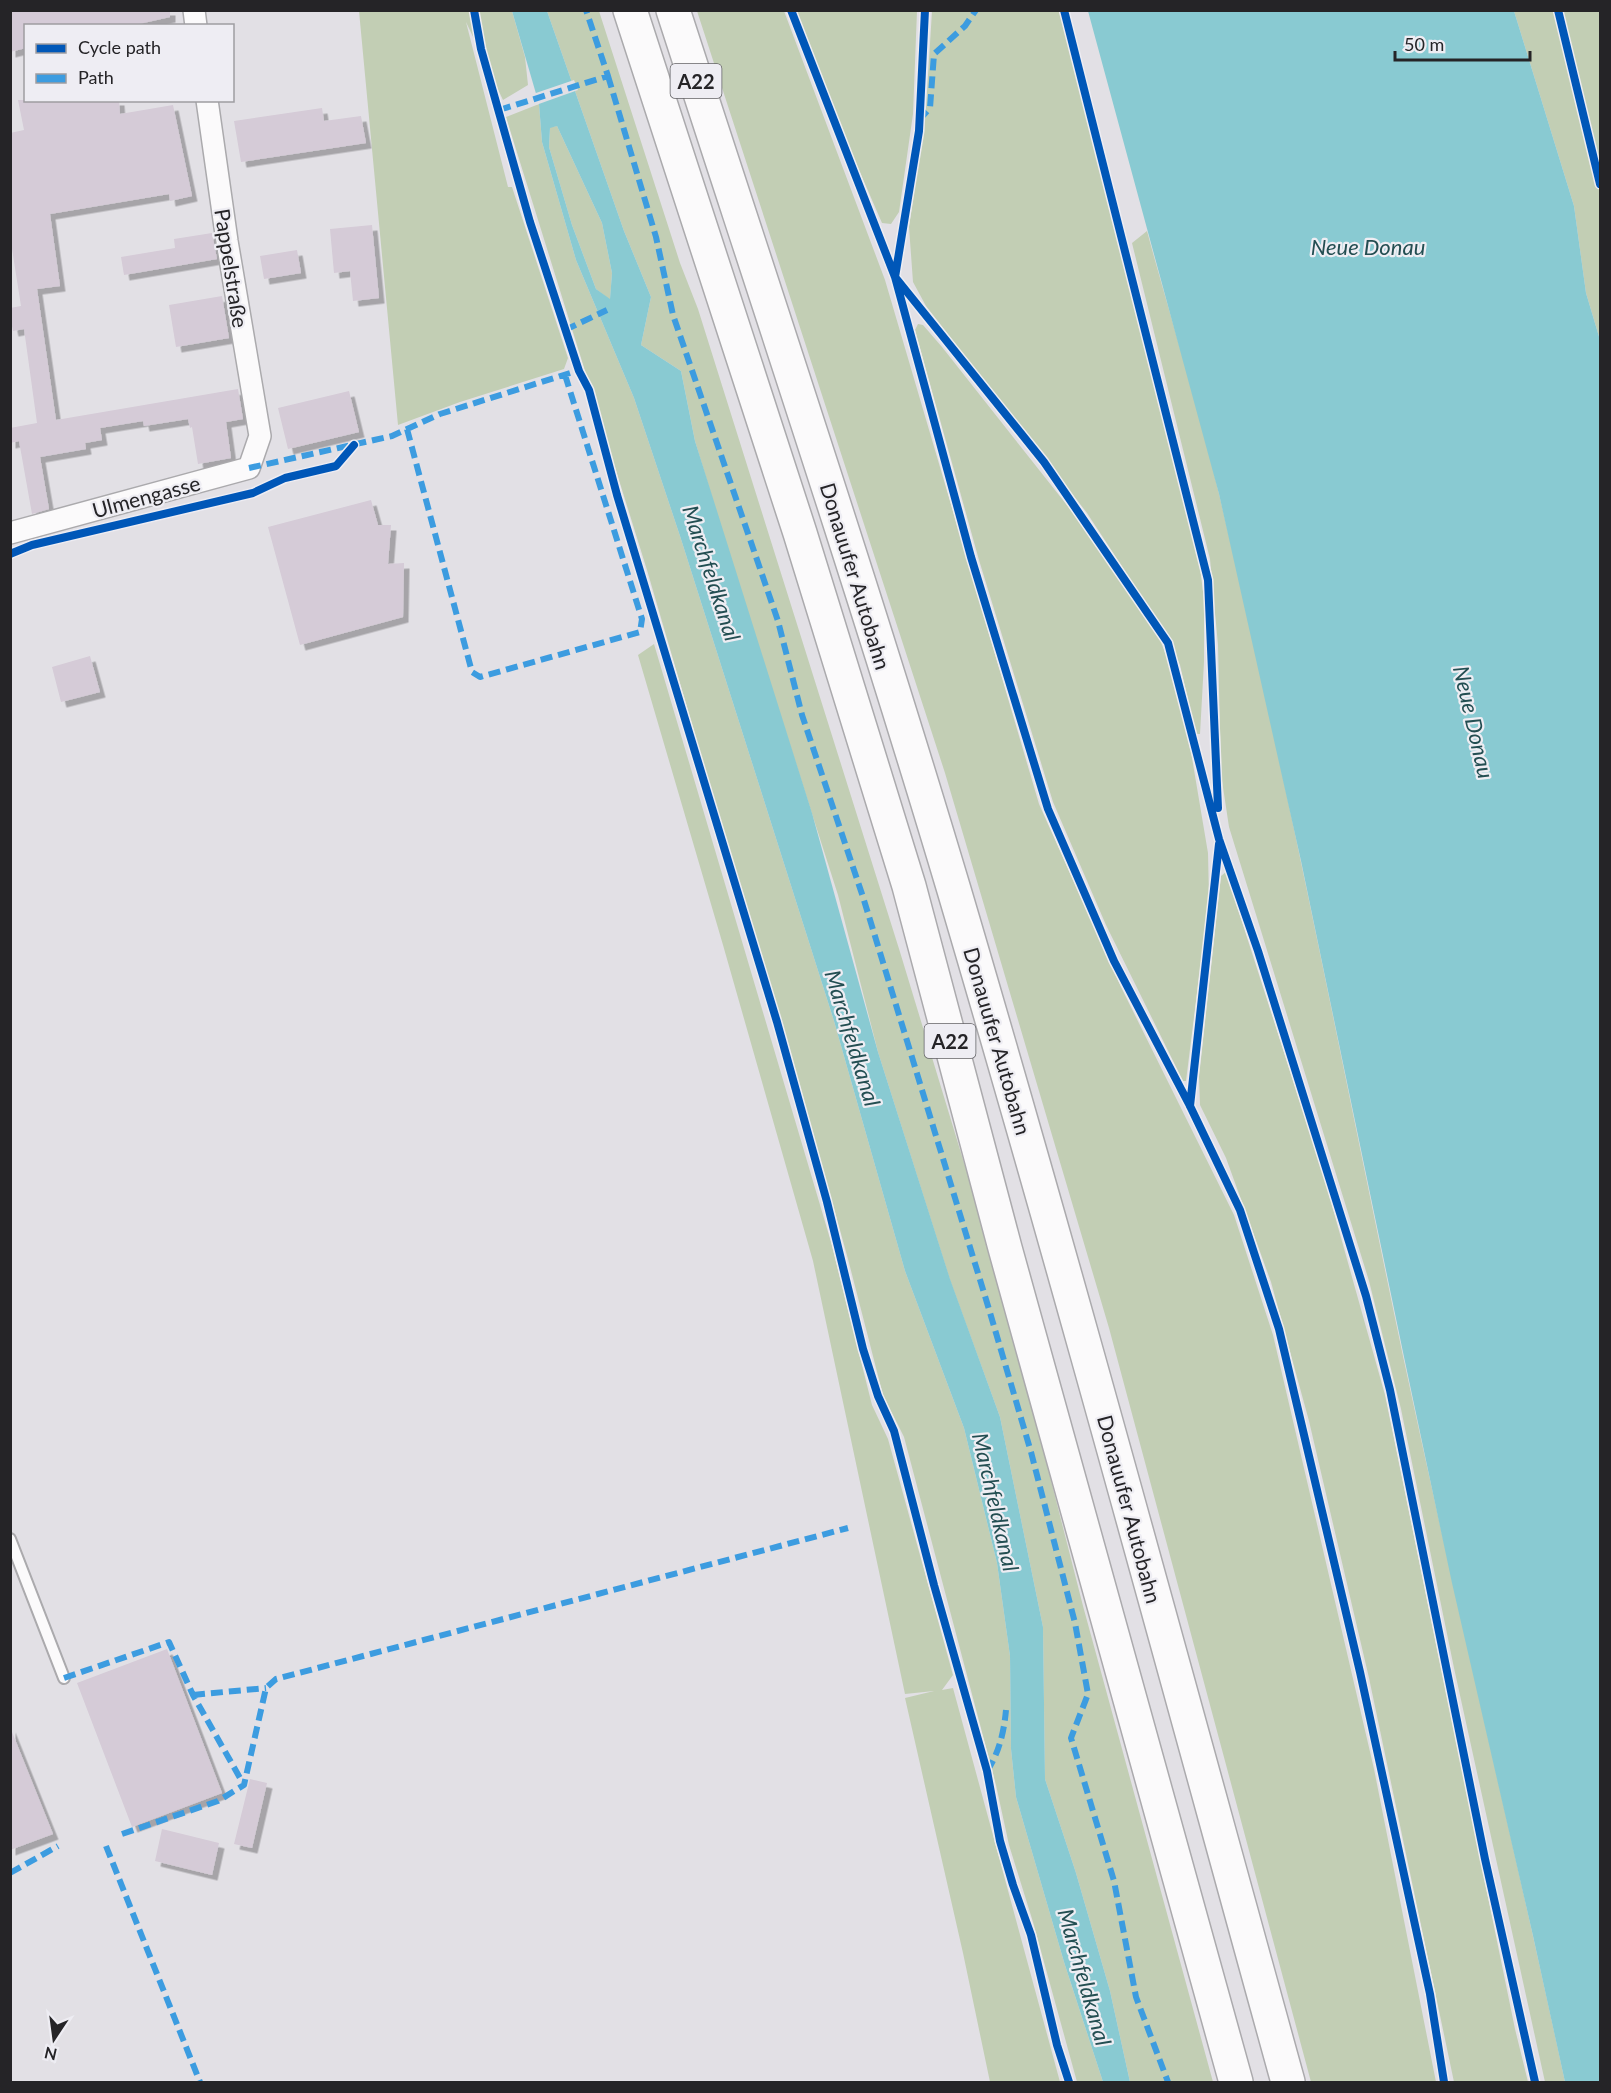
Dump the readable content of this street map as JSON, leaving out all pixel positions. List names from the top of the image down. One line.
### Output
{"streets":{"highway":["A22","Donauufer Autobahn"],"street":["Pappelstraße","Ulmengasse"]},"crossings":[["Pappelstraße","Ulmengasse"]],"water":["Neue Donau","Marchfeldkanal"],"legend":["Cycle path","Path"],"scale_bar":"50 m","north":"bottom"}
